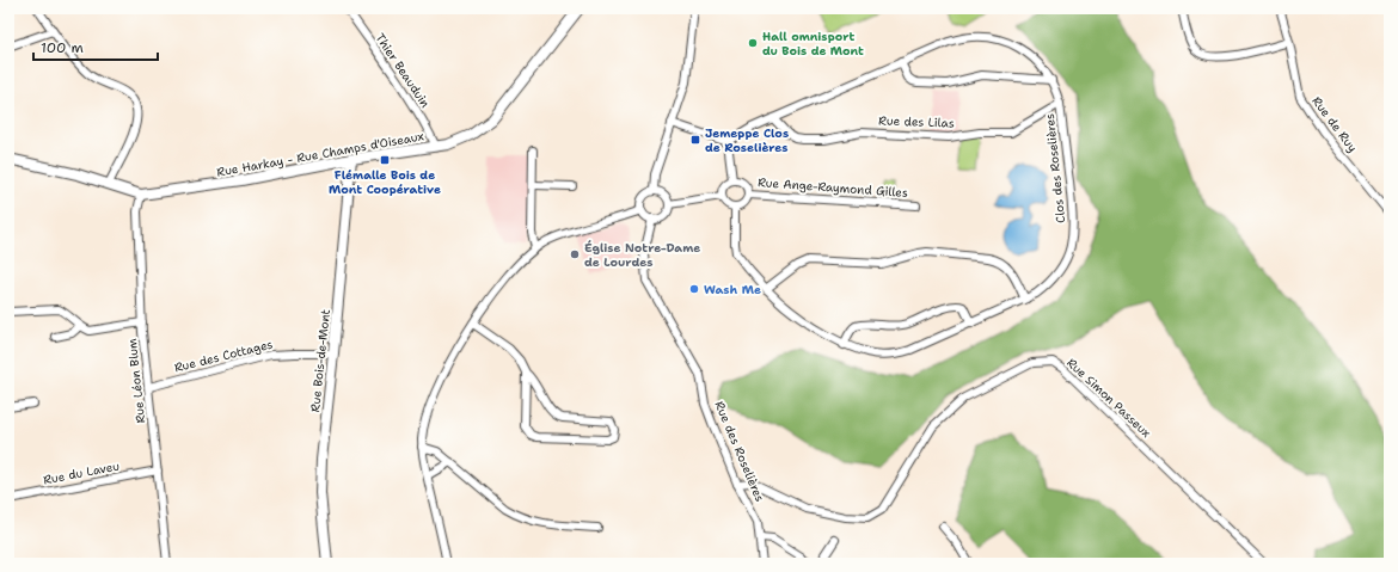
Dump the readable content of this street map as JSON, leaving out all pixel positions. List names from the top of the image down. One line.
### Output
{"streets":{"street":["Thier Beauduin","Rue des Lilas","Rue de Ruy","Rue Harkay - Rue Champs d'Oiseaux","Clos des Roselières","Rue Ange-Raymond Gilles","Rue des Cottages","Rue Bois-de-Mont","Rue Léon Blum","Rue Simon Passeux","Rue des Roselières","Rue du Laveu"]},"crossings":[["Thier Beauduin","Rue Harkay - Rue Champs d'Oiseaux"],["Rue des Lilas","Clos des Roselières"],["Rue Harkay - Rue Champs d'Oiseaux","Rue Bois-de-Mont"],["Rue Harkay - Rue Champs d'Oiseaux","Rue Léon Blum"],["Clos des Roselières","Rue Ange-Raymond Gilles"],["Rue des Cottages","Rue Bois-de-Mont"],["Rue des Cottages","Rue Léon Blum"],["Rue Léon Blum","Rue du Laveu"],["Rue Simon Passeux","Rue des Roselières"]],"places":{"other":["Hall omnisport du Bois de Mont","Église Notre-Dame de Lourdes","Wash Me"],"transit":["Jemeppe Clos de Roselières","Flémalle Bois de Mont Coopérative"]},"scale_bar":"100 m"}
